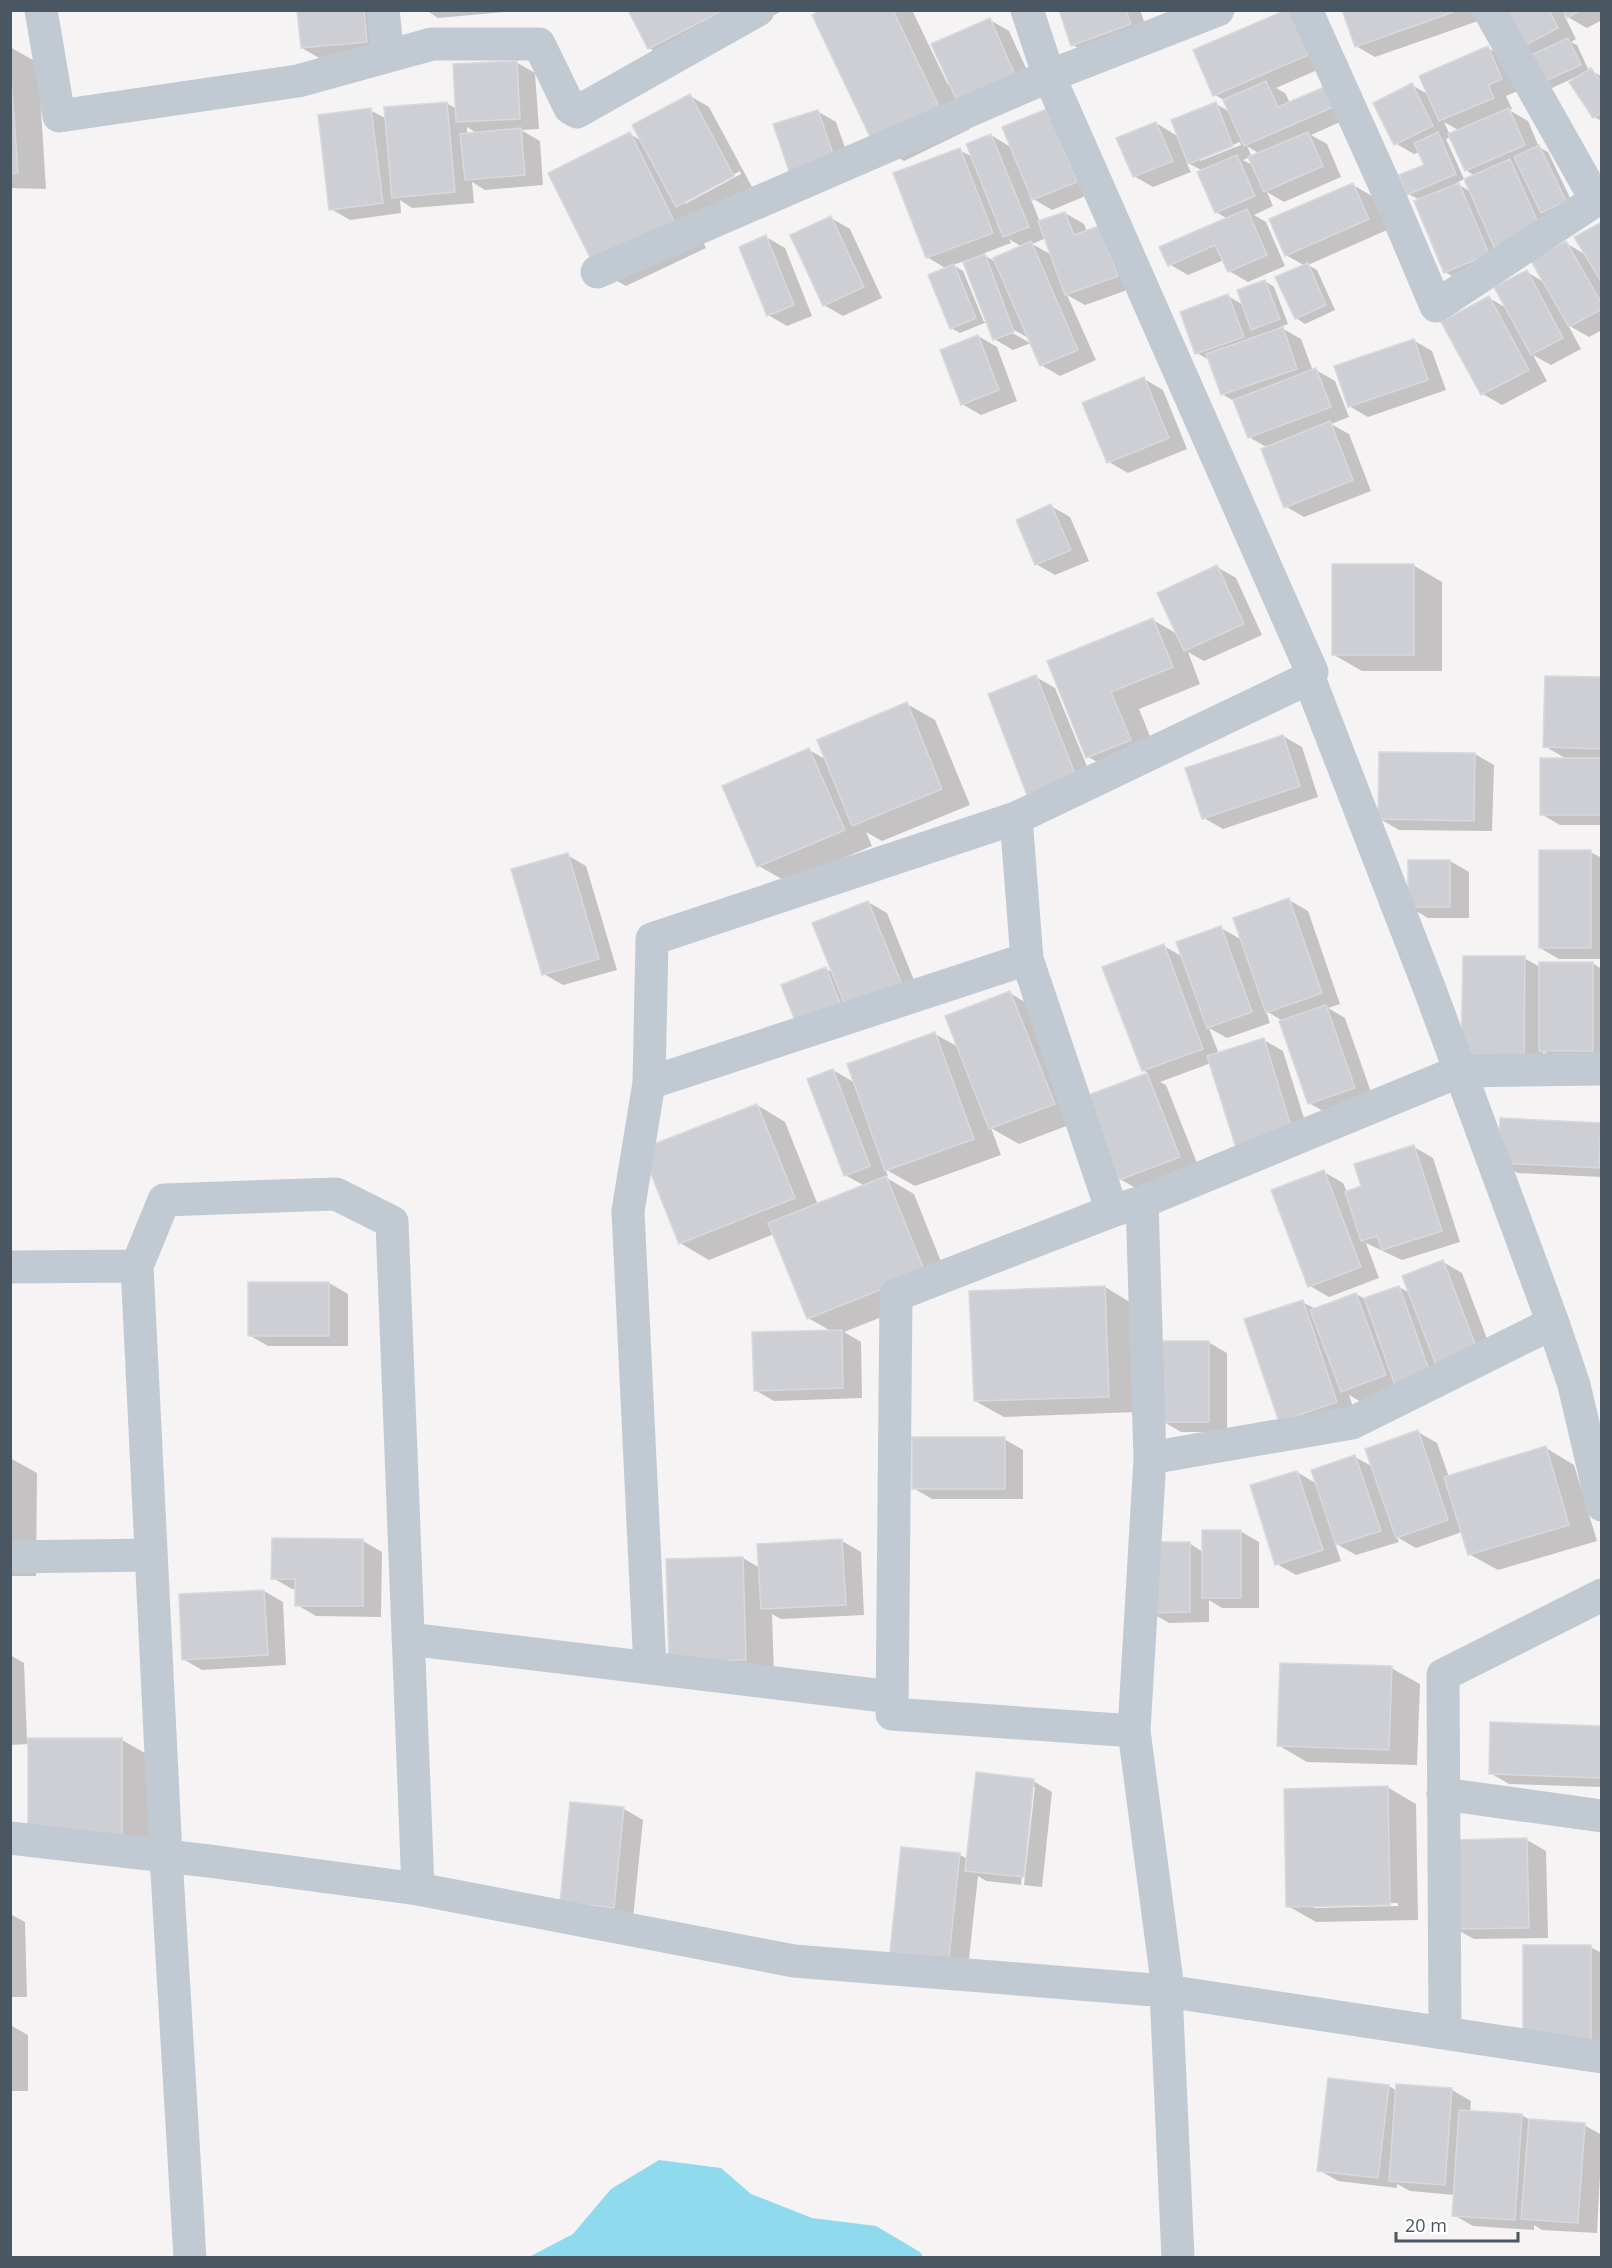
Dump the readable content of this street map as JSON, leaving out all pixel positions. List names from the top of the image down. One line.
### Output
{"scale_bar":"20 m"}
